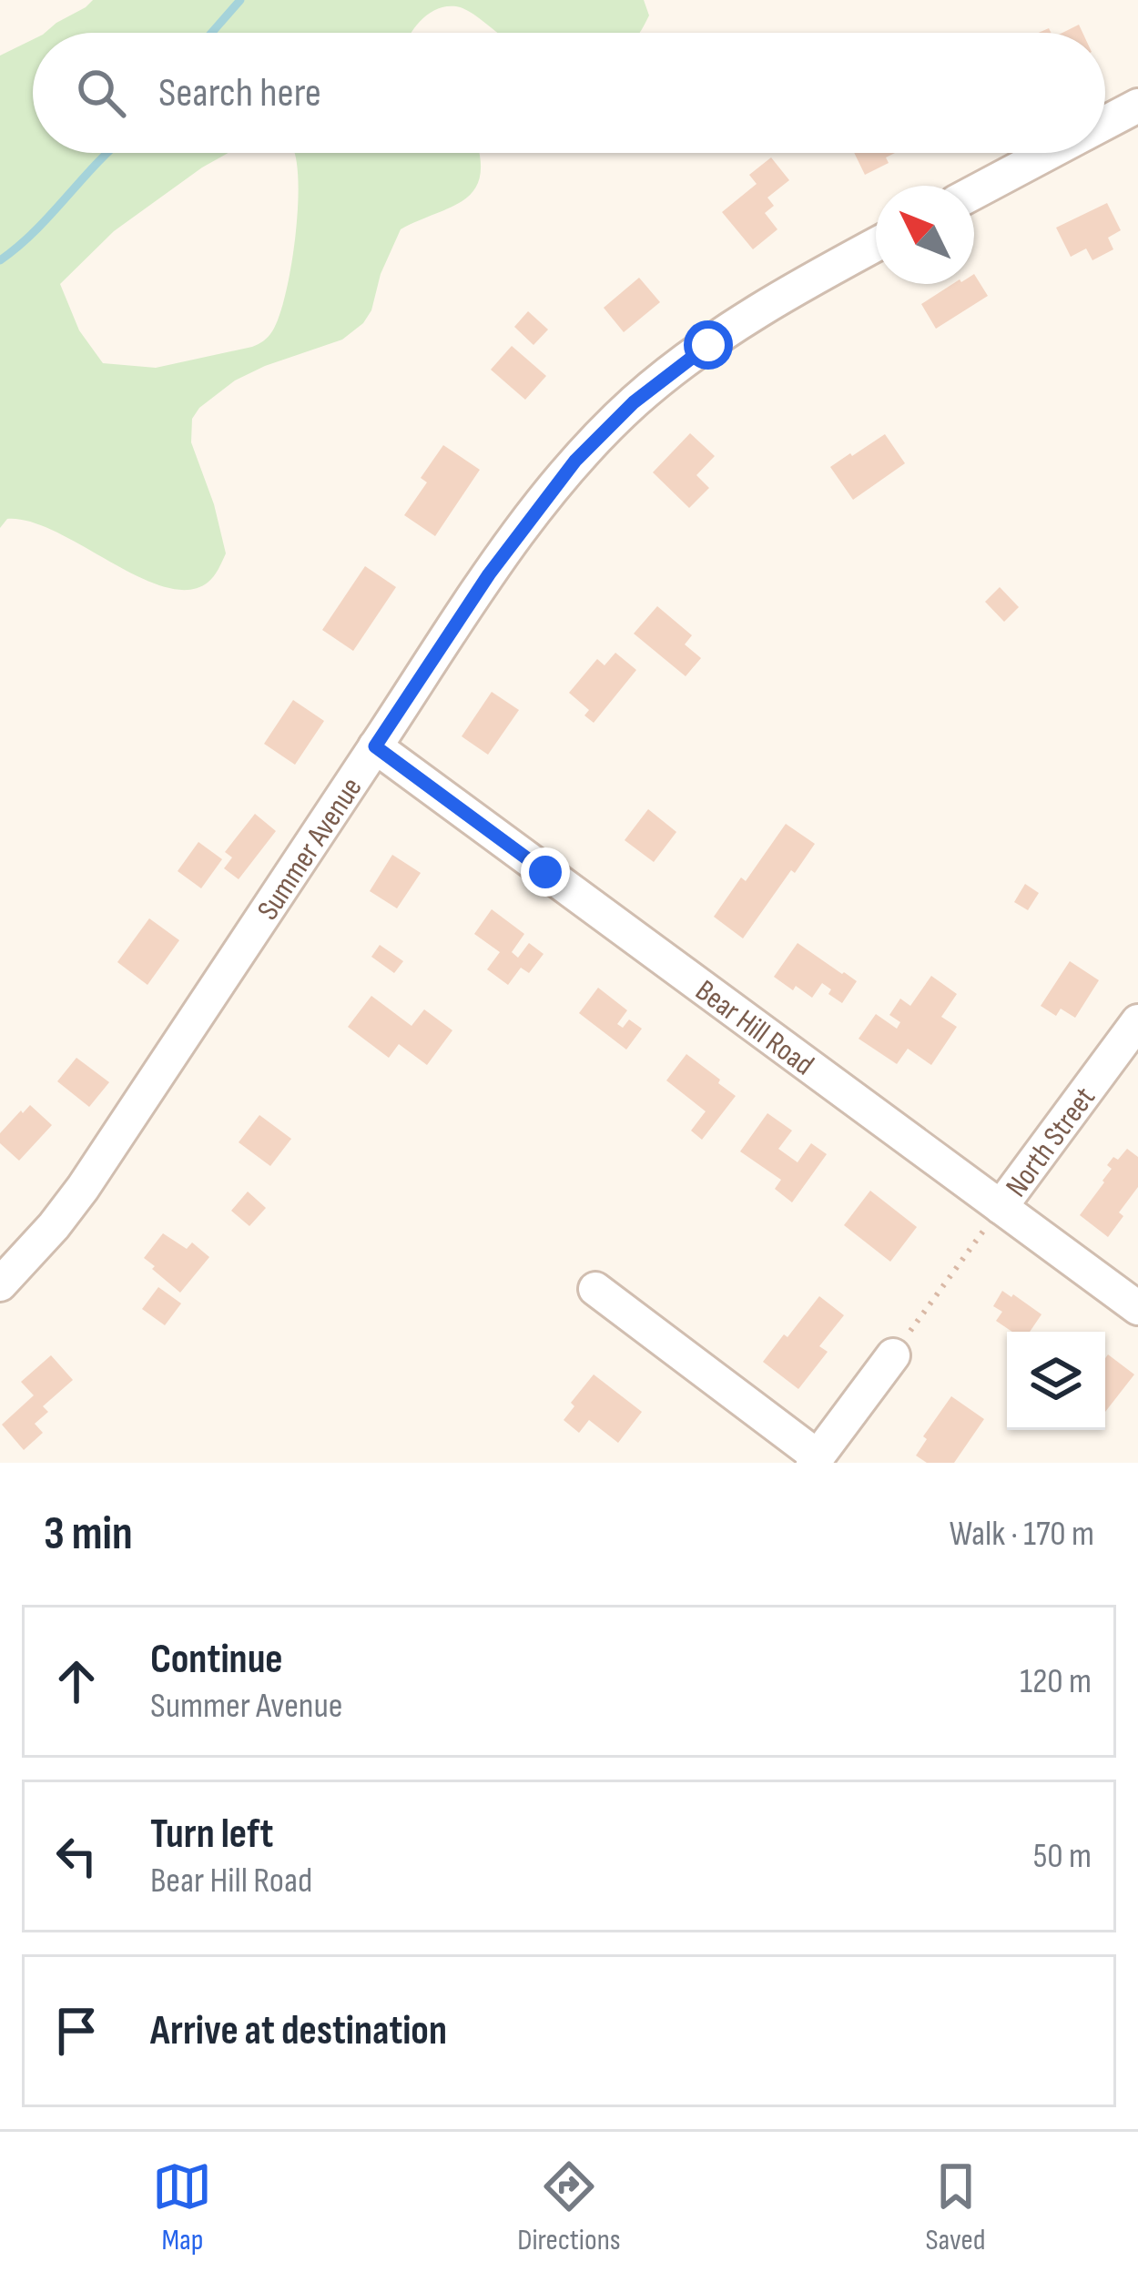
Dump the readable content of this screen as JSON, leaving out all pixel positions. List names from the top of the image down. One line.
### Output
{"streets":{"street":["Summer Avenue","Bear Hill Road","North Street"]},"crossings":[["Summer Avenue","Bear Hill Road"],["Bear Hill Road","North Street"]],"north":"top left","page":{"search":"Search here","heading":["3 min","Walk · 170 m"],"list":[["Continue","Summer Avenue","120 m"],["Turn left","Bear Hill Road","50 m"],"Arrive at destination"],"nav":["Map","Directions","Saved"]}}
